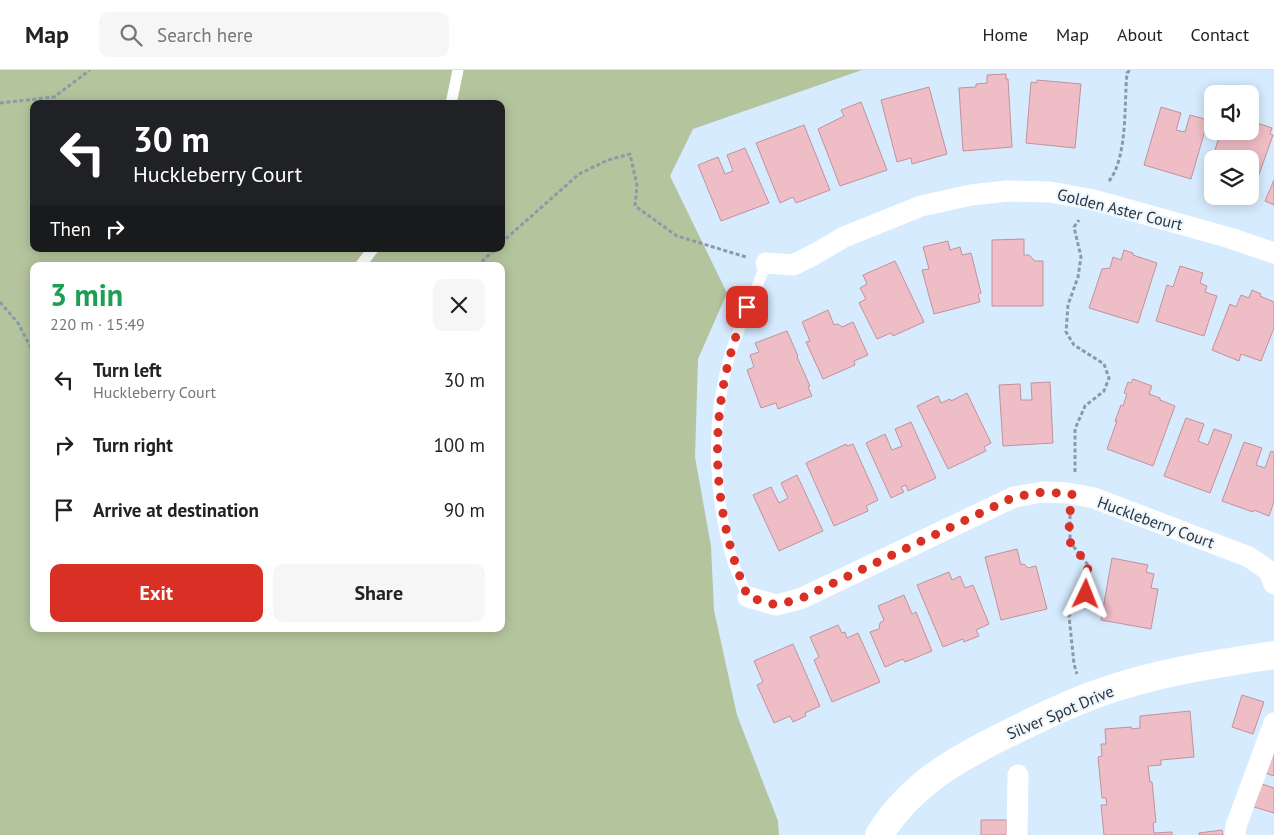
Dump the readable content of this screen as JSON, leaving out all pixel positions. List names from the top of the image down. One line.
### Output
{"streets":{"street":["Golden Aster Court","Huckleberry Court","Silver Spot Drive"]},"page":{"header":"Map","search":"Search here","nav":["Home","Map","About","Contact"],"turn":["30 m","Huckleberry Court"],"then":"Then","heading":["3 min","220 m · 15:49"],"list":[{"name":"Turn left","note":"Huckleberry Court","value":"30 m"},{"name":"Turn right","value":"100 m"},{"name":"Arrive at destination","value":"90 m"}],"buttons":["Exit","Share"]}}
